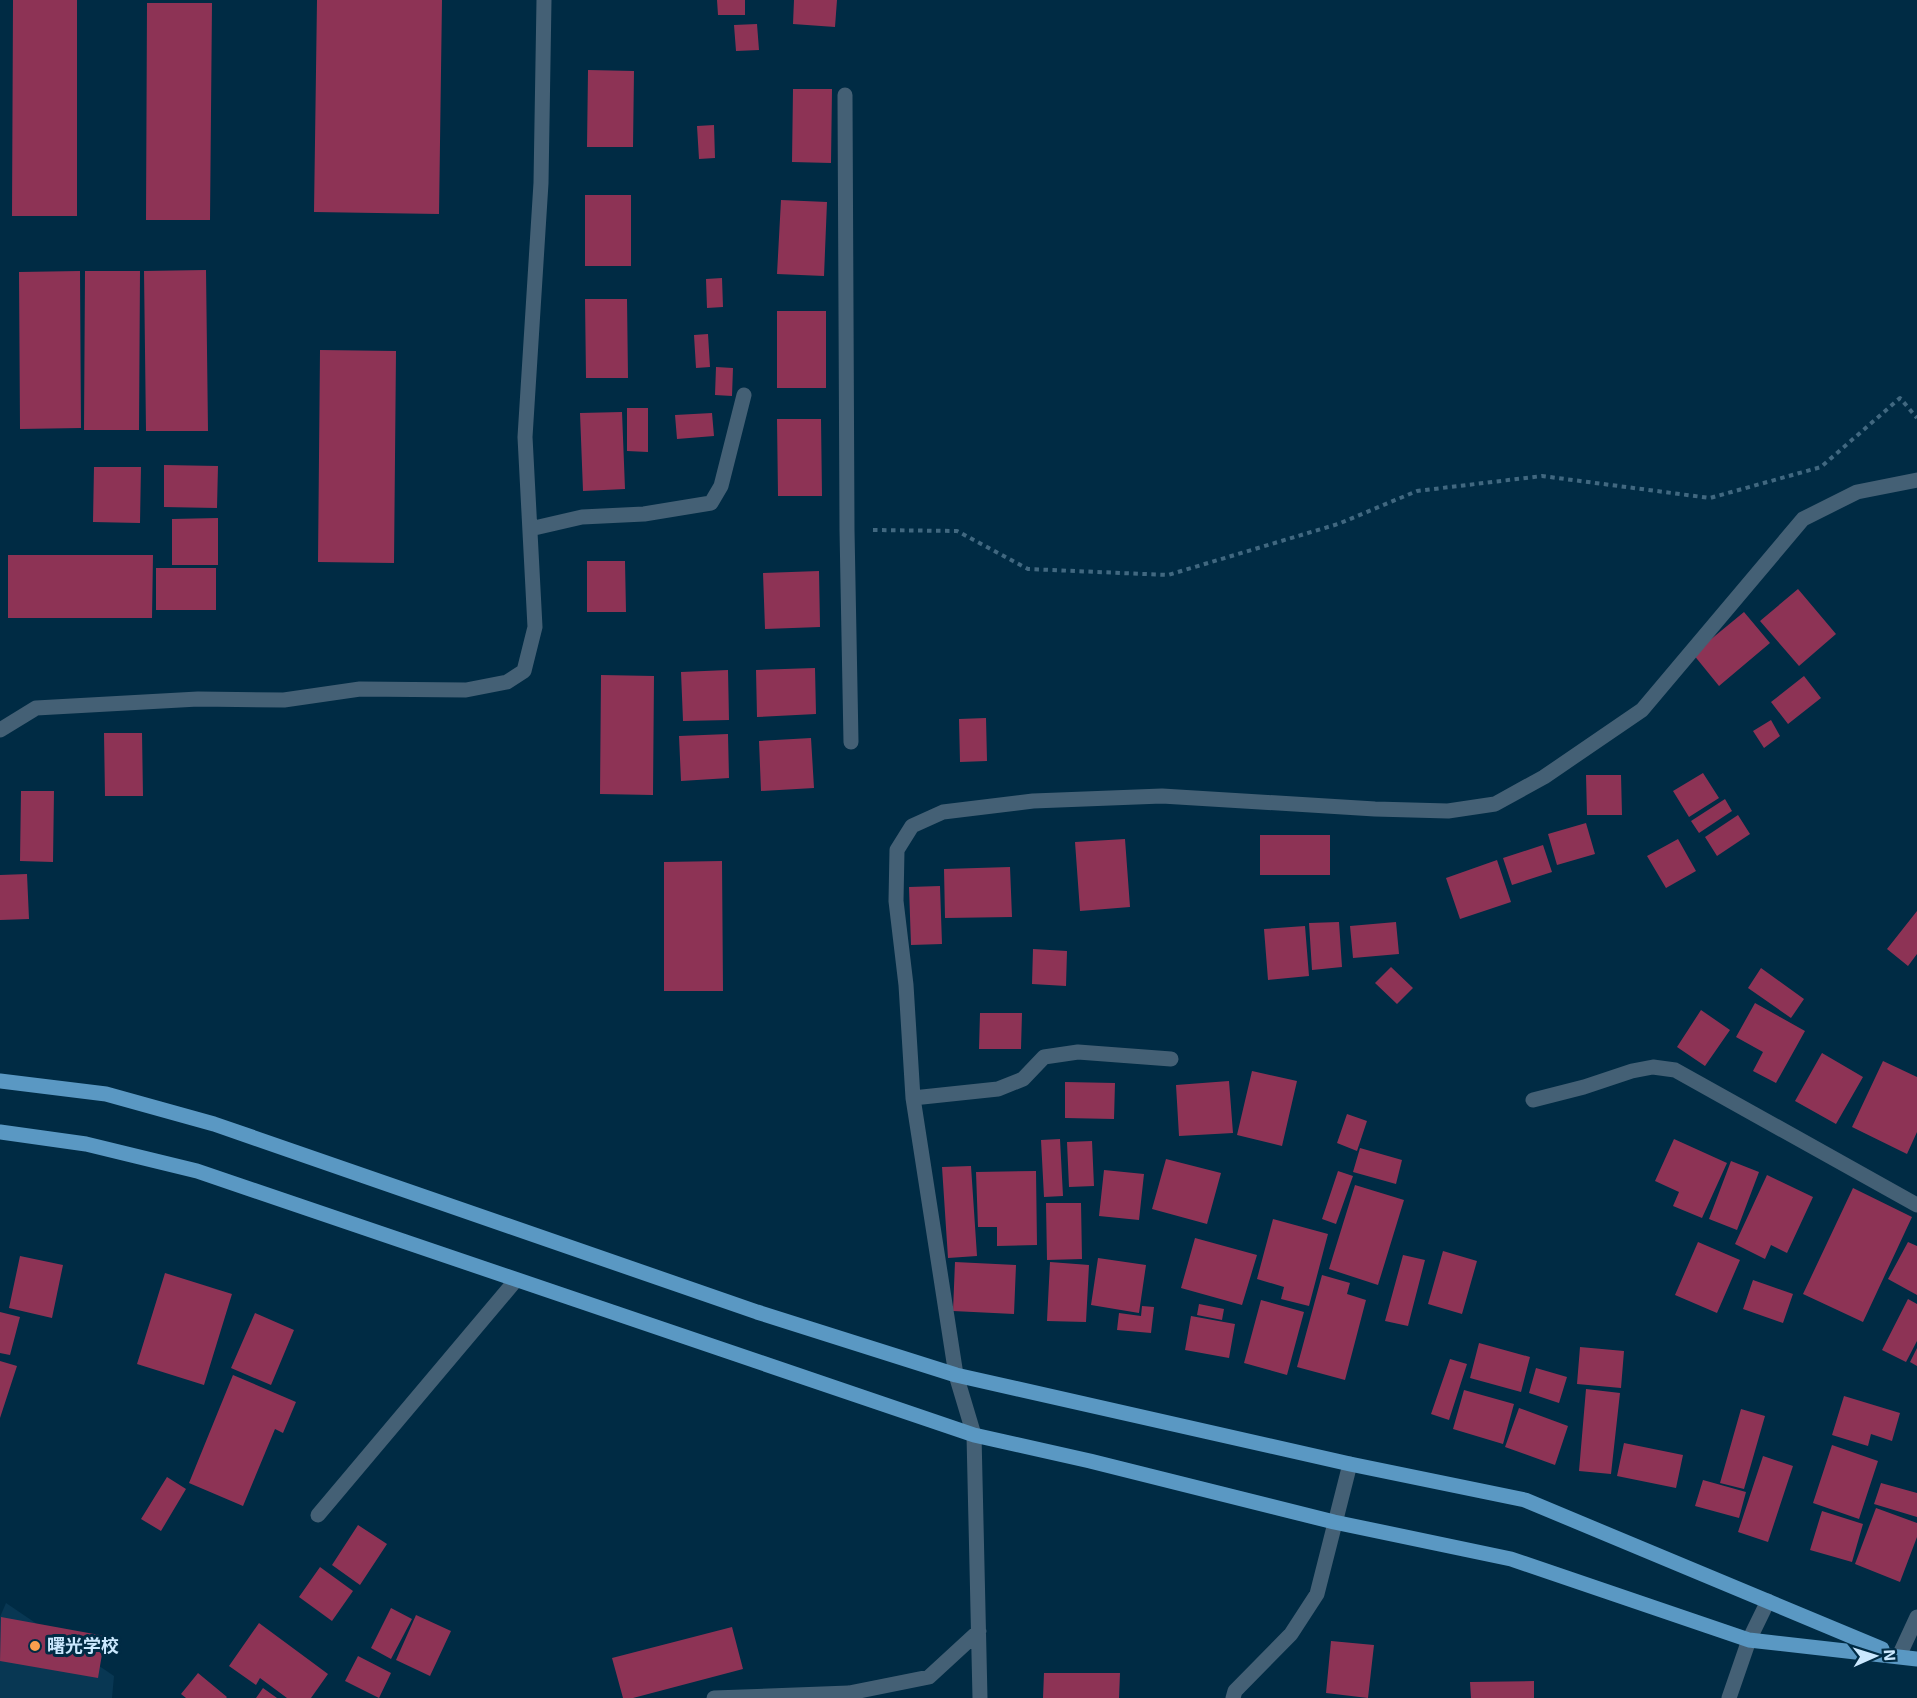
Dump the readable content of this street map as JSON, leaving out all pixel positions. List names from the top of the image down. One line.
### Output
{"places":["曙光学校"],"north":"right"}
